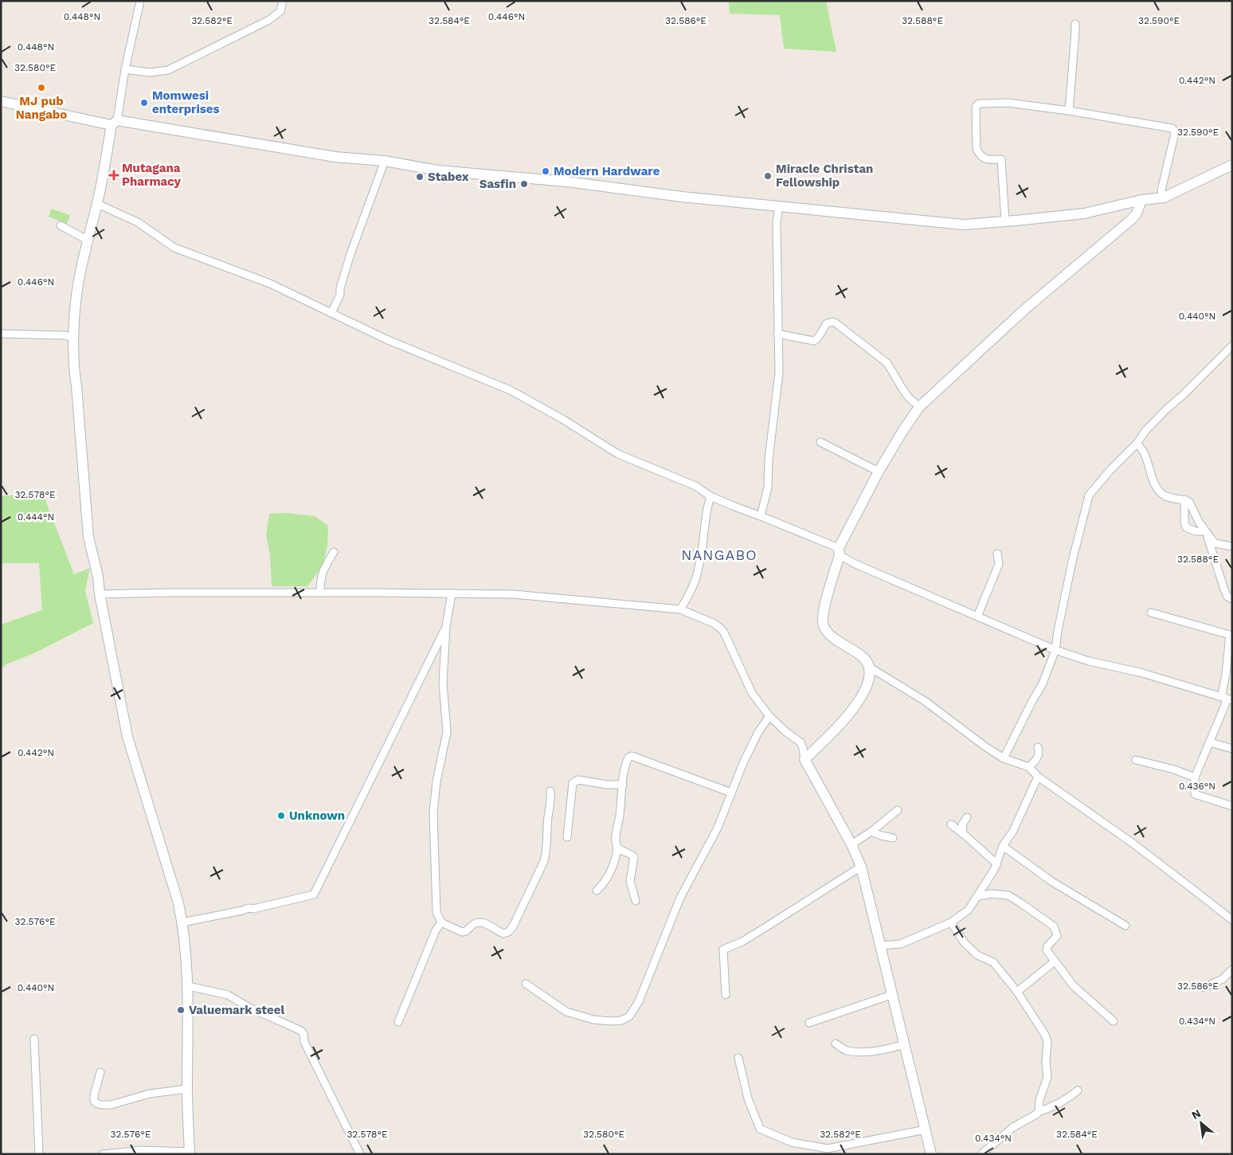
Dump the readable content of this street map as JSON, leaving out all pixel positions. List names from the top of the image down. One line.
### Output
{"districts":["NANGABO"],"places":{"other":["MJ pub Nangabo","Momwesi enterprises","Modern Hardware","Miracle Christan Fellowship","Stabex","Sasfin","Unknown","Valuemark steel"],"health":["Mutagana Pharmacy"]},"north":"top left","coordinates":["0.448°N","0.446°N","32.582°E","32.584°E","32.586°E","32.588°E","32.590°E","32.580°E","0.442°N","0.440°N","32.578°E","0.444°N","0.436°N","32.576°E","0.434°N"]}
